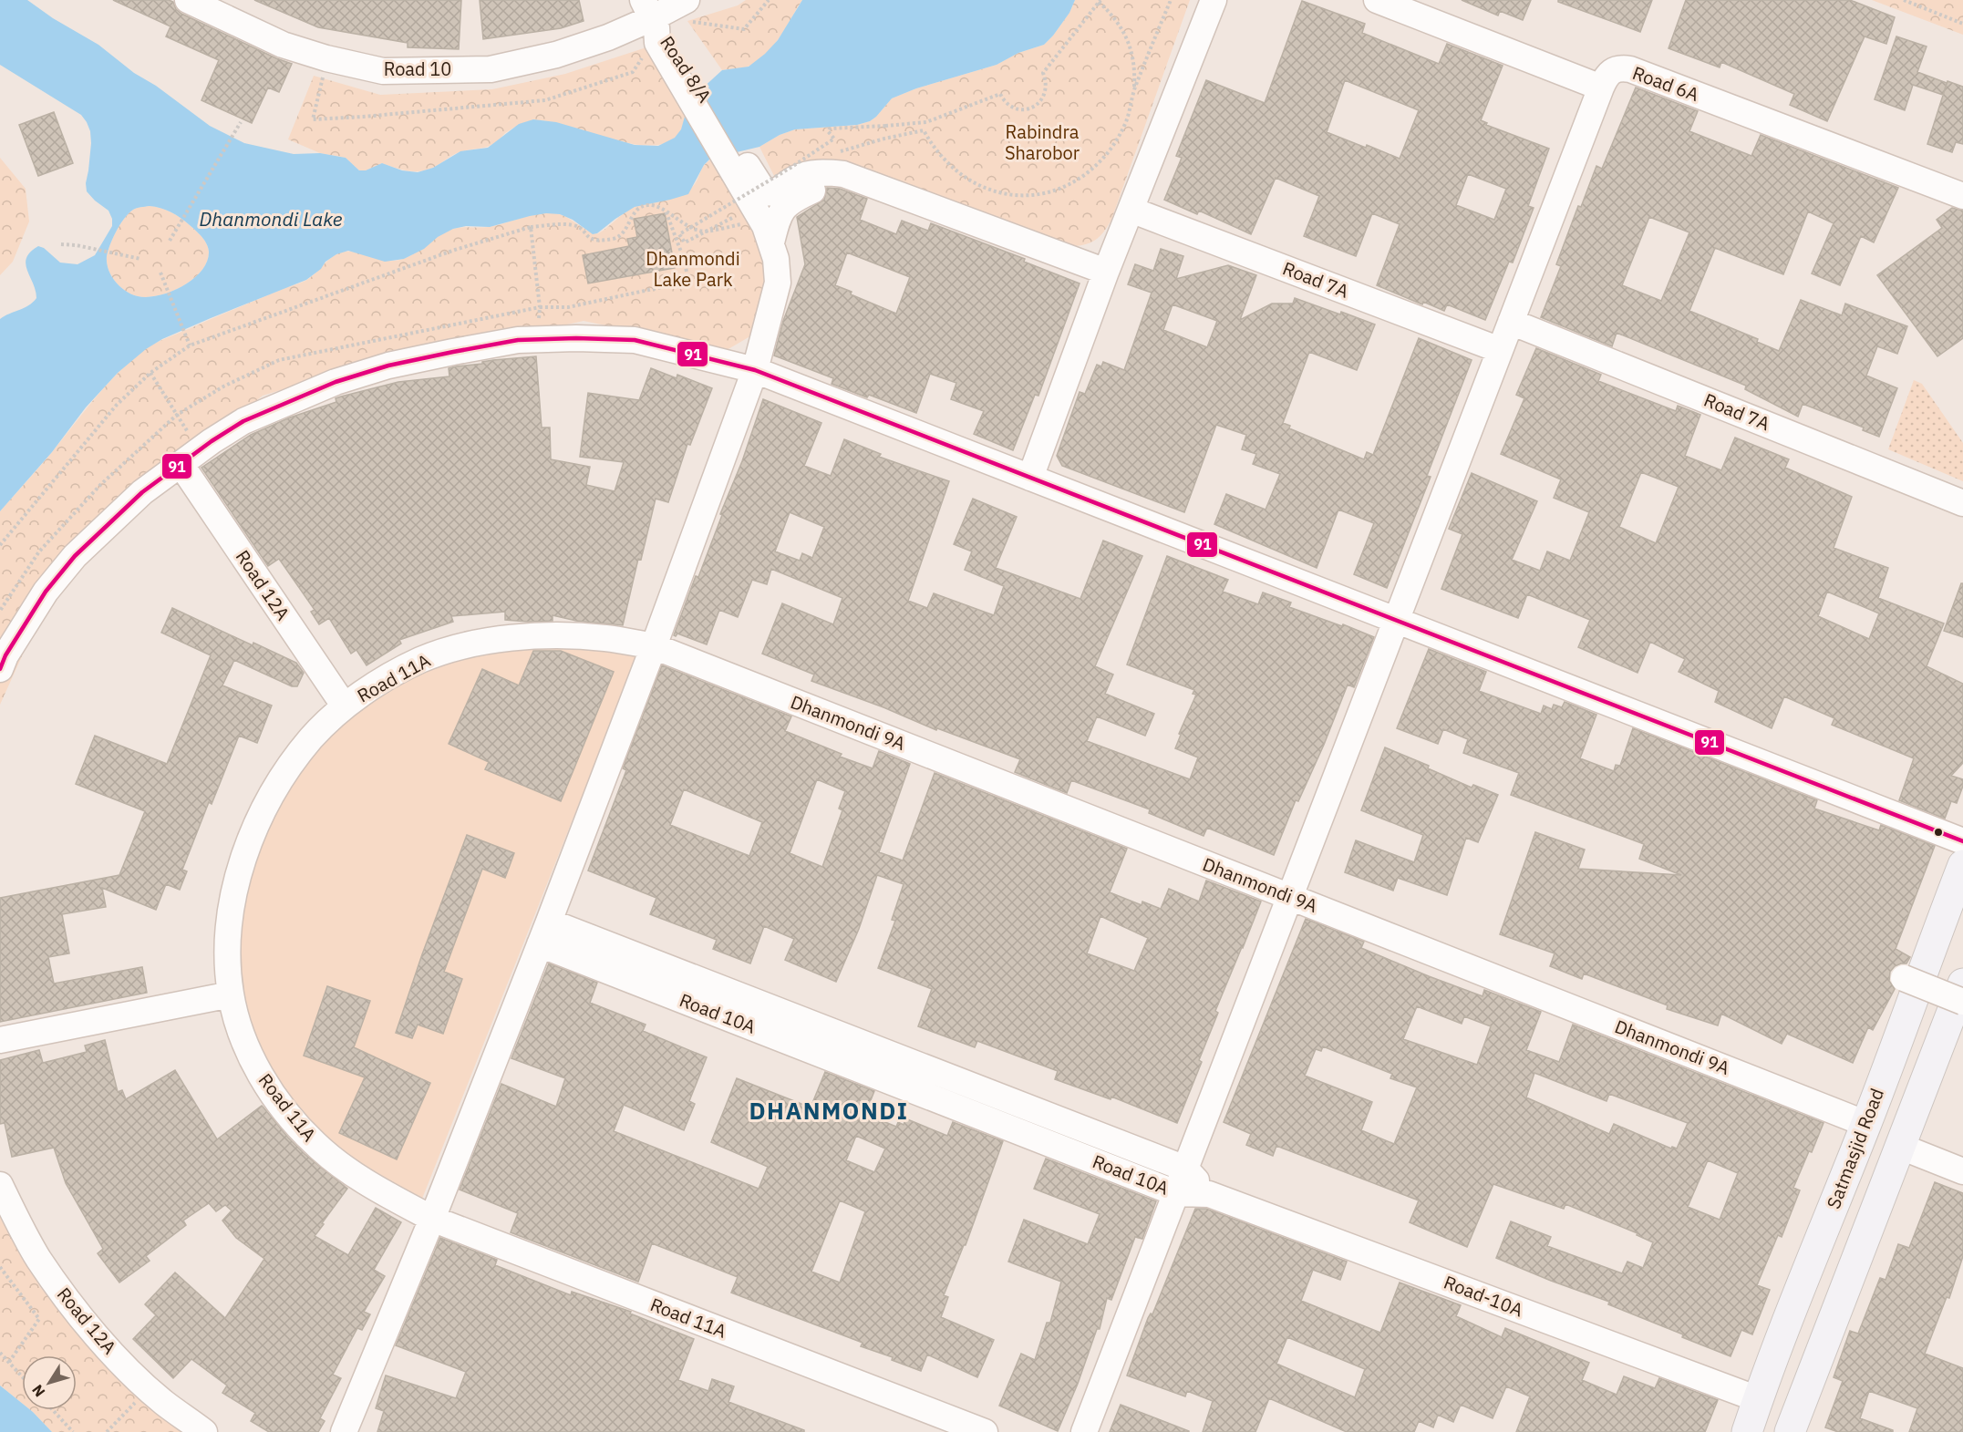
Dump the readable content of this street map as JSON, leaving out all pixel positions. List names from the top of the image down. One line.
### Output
{"streets":{"main road":["Satmasjid Road"],"street":["Road 10","Road 8/A","Road 6A","Road 7A","Road 12A","Road 11A","Dhanmondi 9A","Road 10A","Road-10A"]},"crossings":[["Road 10","Road 8/A"],["Road 8/A","Road 11A"],["Road 8/A","Dhanmondi 9A"],["Road 8/A","Road 10A"],["Road 12A","Road 11A"],["Road 11A","Dhanmondi 9A"],["Dhanmondi 9A","Satmasjid Road"],["Road 10A","Road-10A"],["Satmasjid Road","Road-10A"]],"districts":["DHANMONDI"],"water":["Dhanmondi Lake"],"parks":["Rabindra Sharobor","Dhanmondi Lake Park"],"lines":["transit line 91"],"north":"bottom left"}
